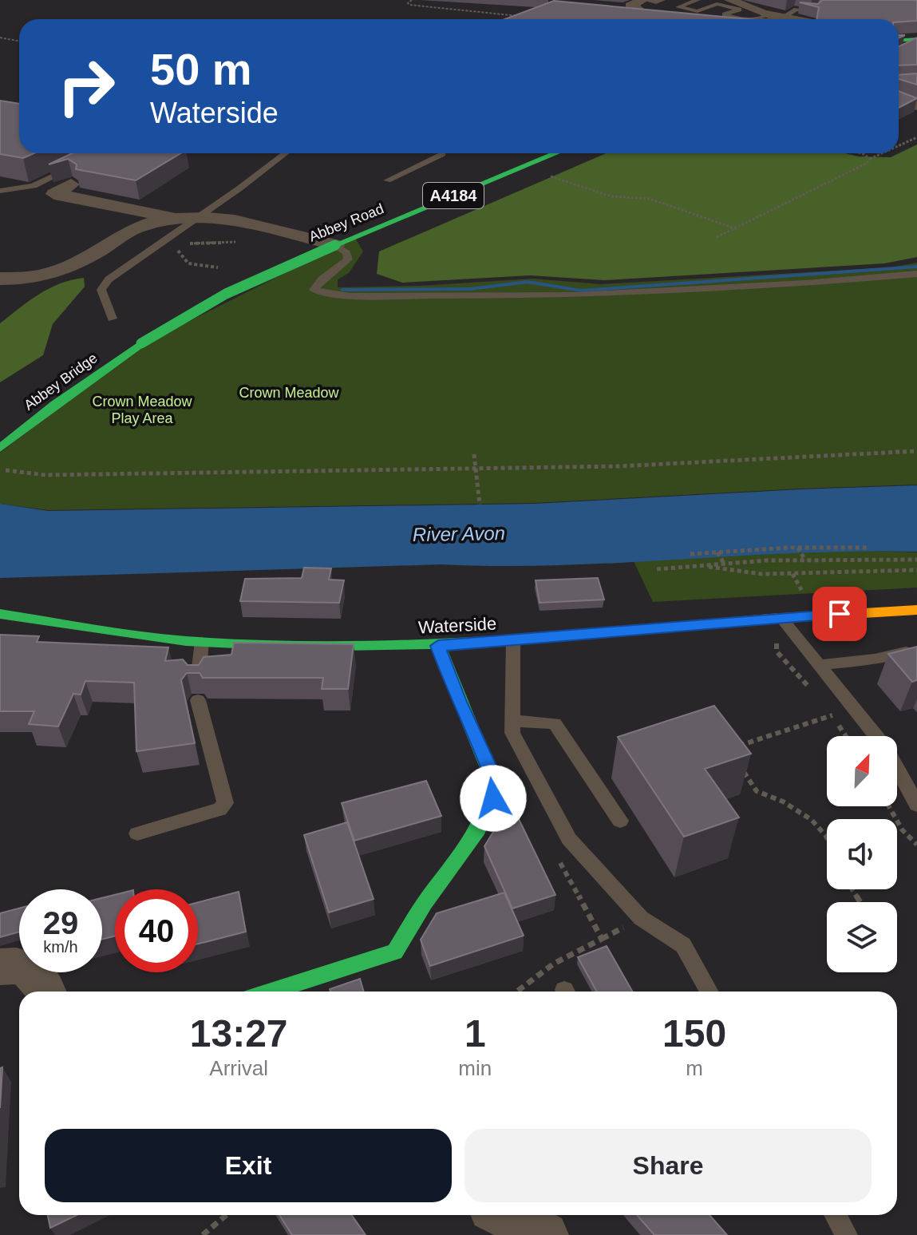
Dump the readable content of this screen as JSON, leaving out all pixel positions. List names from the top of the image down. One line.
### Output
{"streets":{"main road":["A4184","Abbey Road","Abbey Bridge","Waterside"]},"crossings":[["Abbey Road","Abbey Bridge"]],"water":["River Avon"],"parks":["Crown Meadow","Crown Meadow Play Area"],"north":"top right","page":{"turn":["50 m","Waterside"],"speed":"29 km/h","limit":"40","eta":["13:27","Arrival","1","min","150","m"],"buttons":["Exit","Share"]}}
